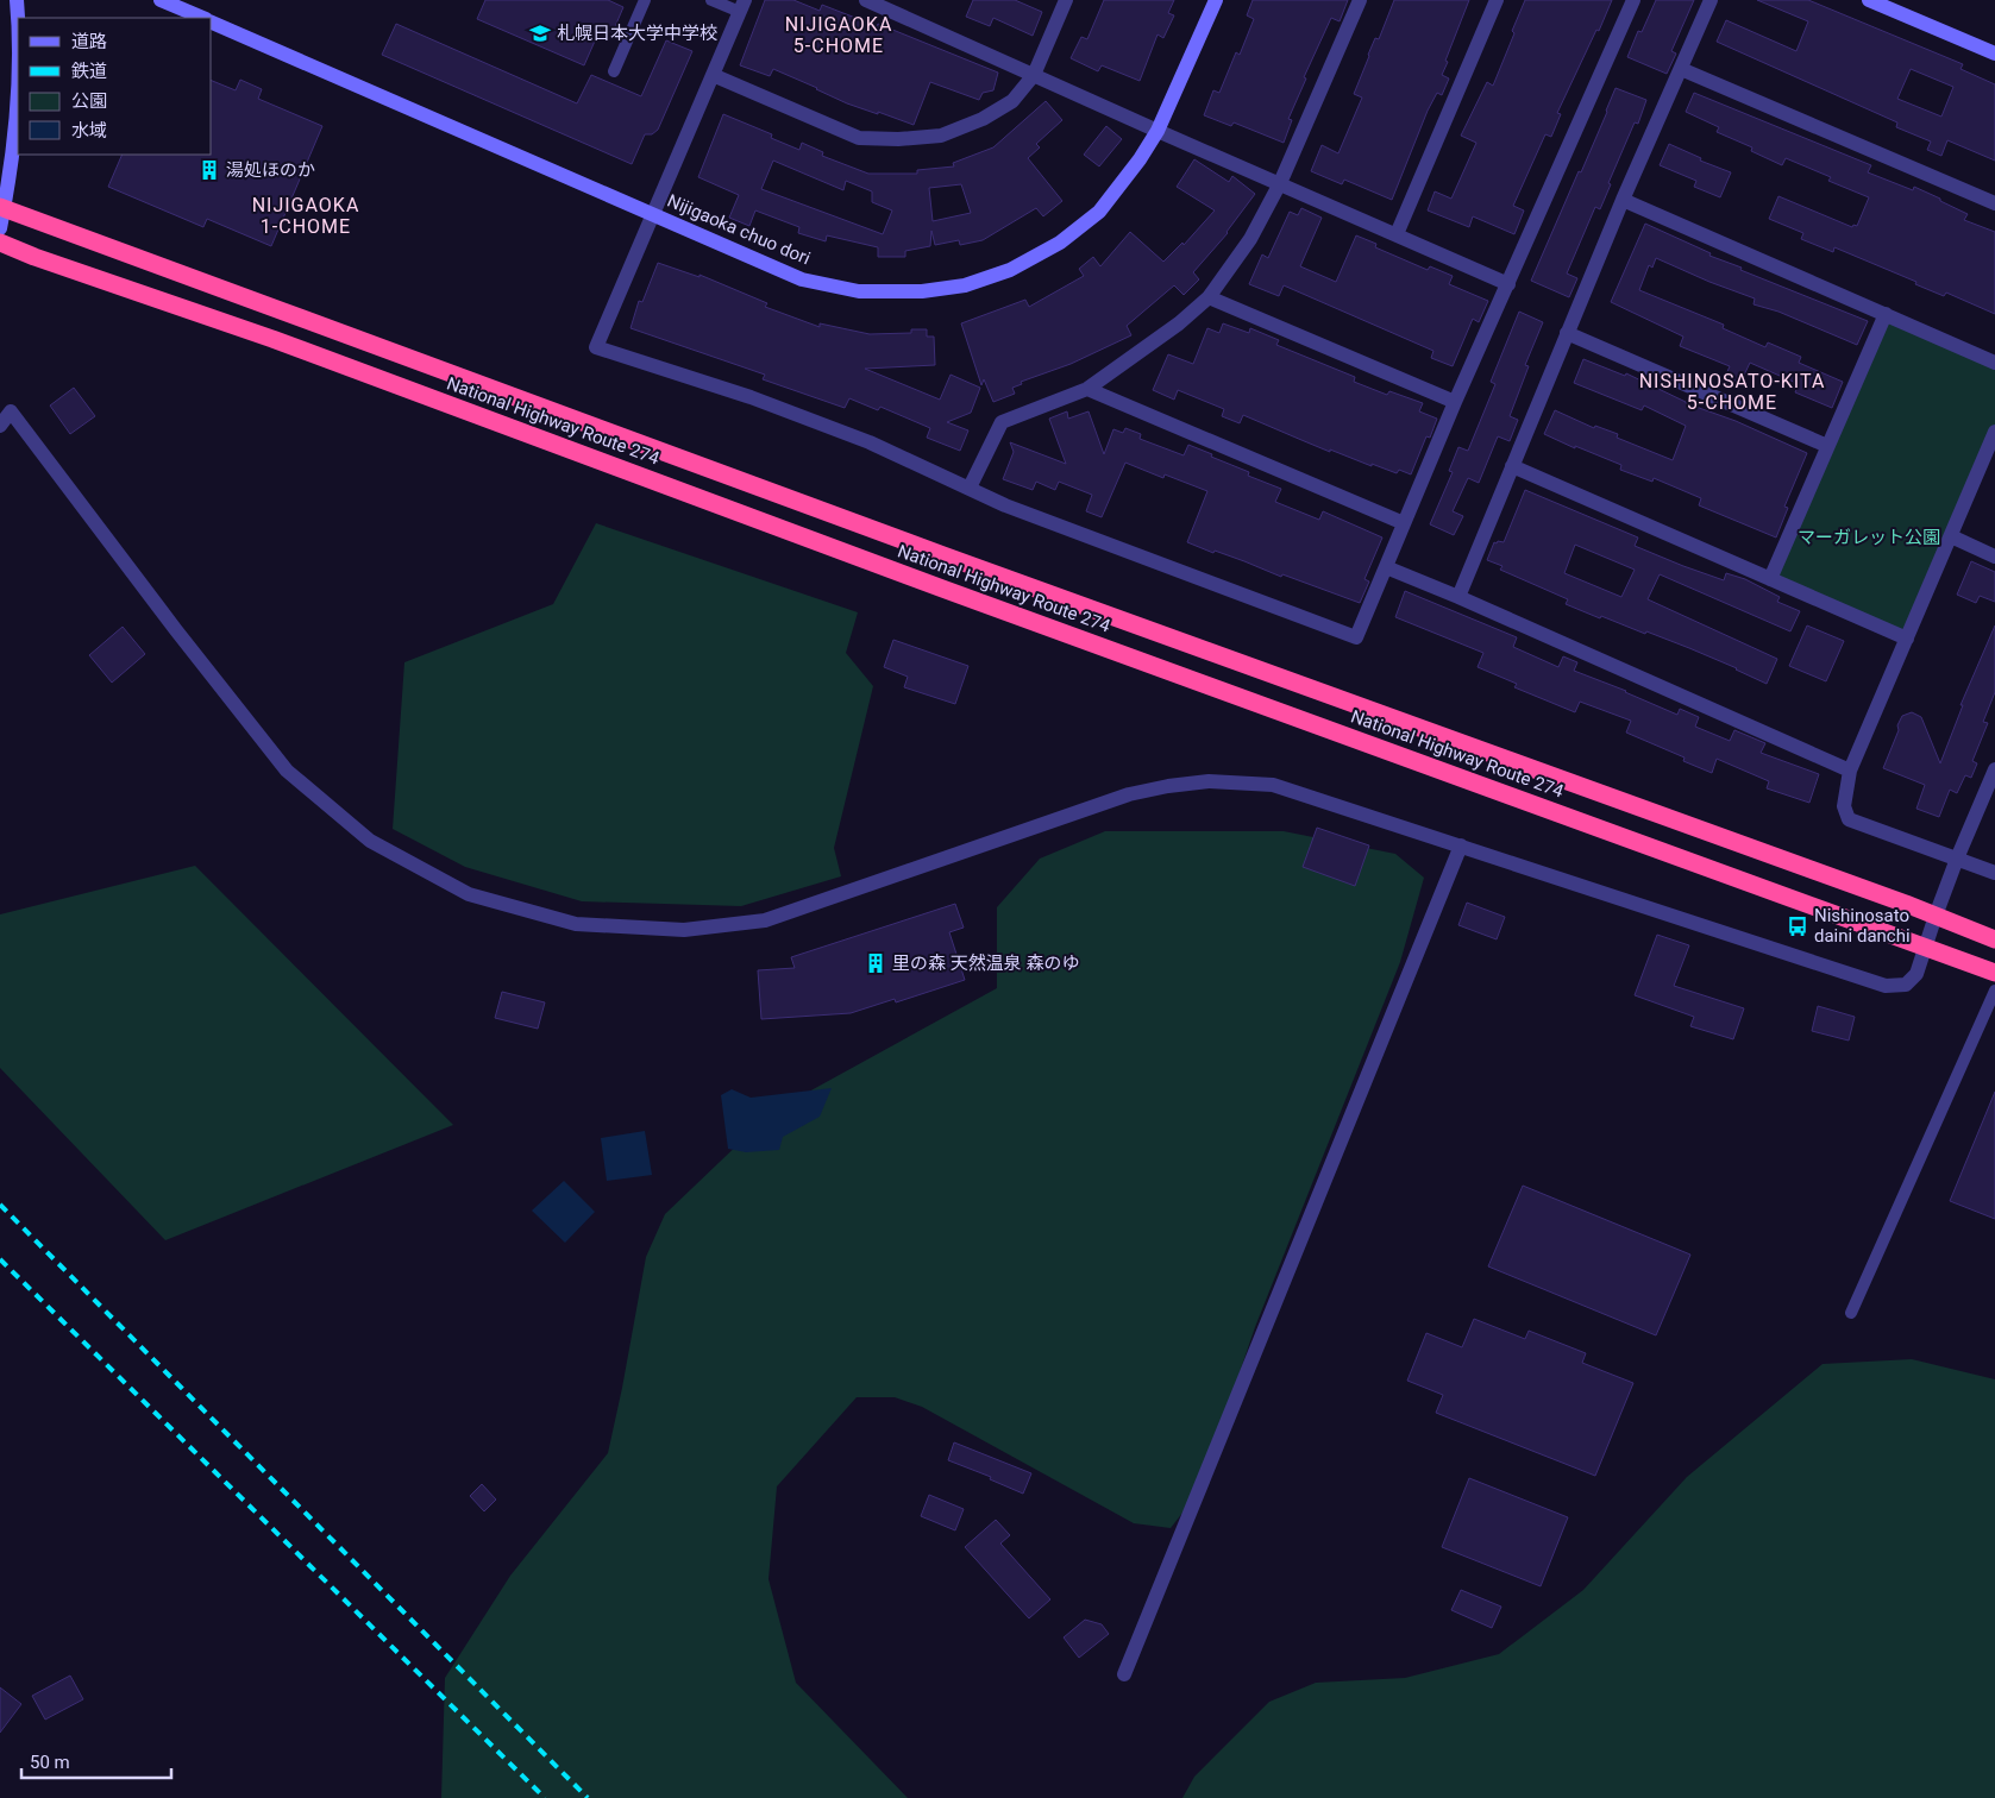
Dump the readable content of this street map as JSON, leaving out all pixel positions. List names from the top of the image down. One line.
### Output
{"streets":{"highway":["National Highway Route 274"],"street":["Nijigaoka chuo dori"]},"districts":["NIJIGAOKA 5-CHOME","NIJIGAOKA 1-CHOME","NISHINOSATO-KITA 5-CHOME"],"parks":["マーガレット公園"],"places":{"school or university":["札幌日本大学中学校"],"building":["湯処ほのか","里の森 天然温泉 森のゆ"],"bus stop":["Nishinosato daini danchi"]},"legend":["道路","鉄道","公園","水域"],"scale_bar":"50 m"}
